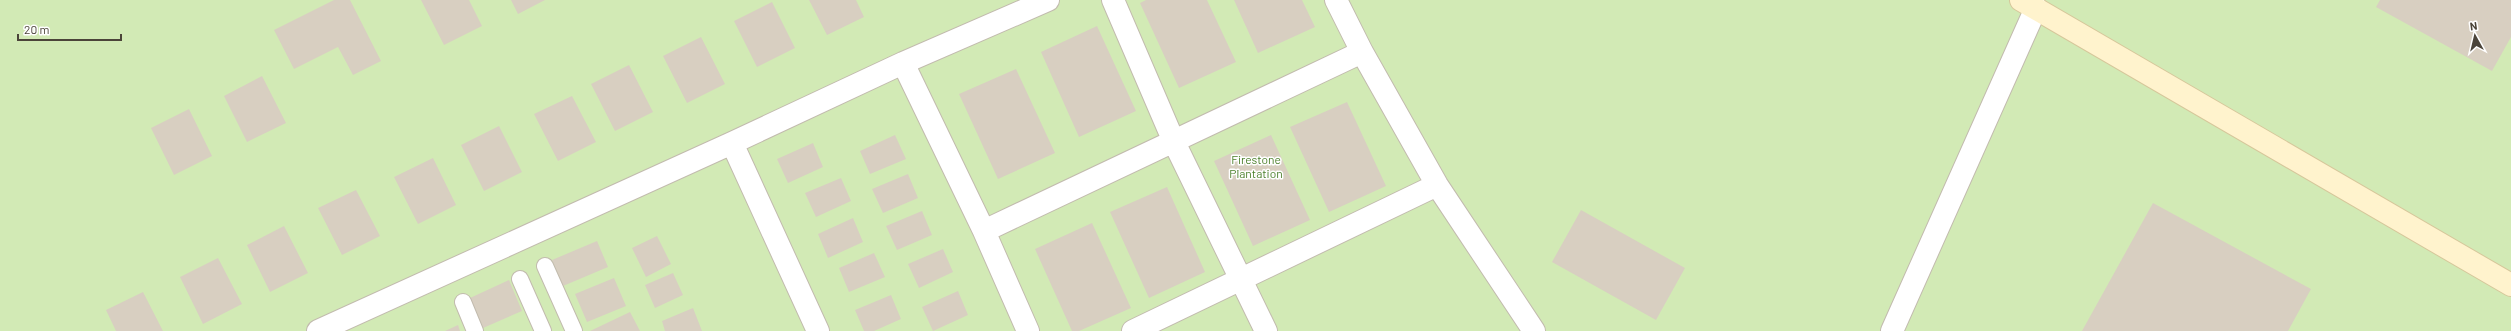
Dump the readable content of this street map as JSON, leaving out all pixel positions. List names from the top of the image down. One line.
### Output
{"parks":["Firestone Plantation"],"scale_bar":"20 m","north":"top"}
